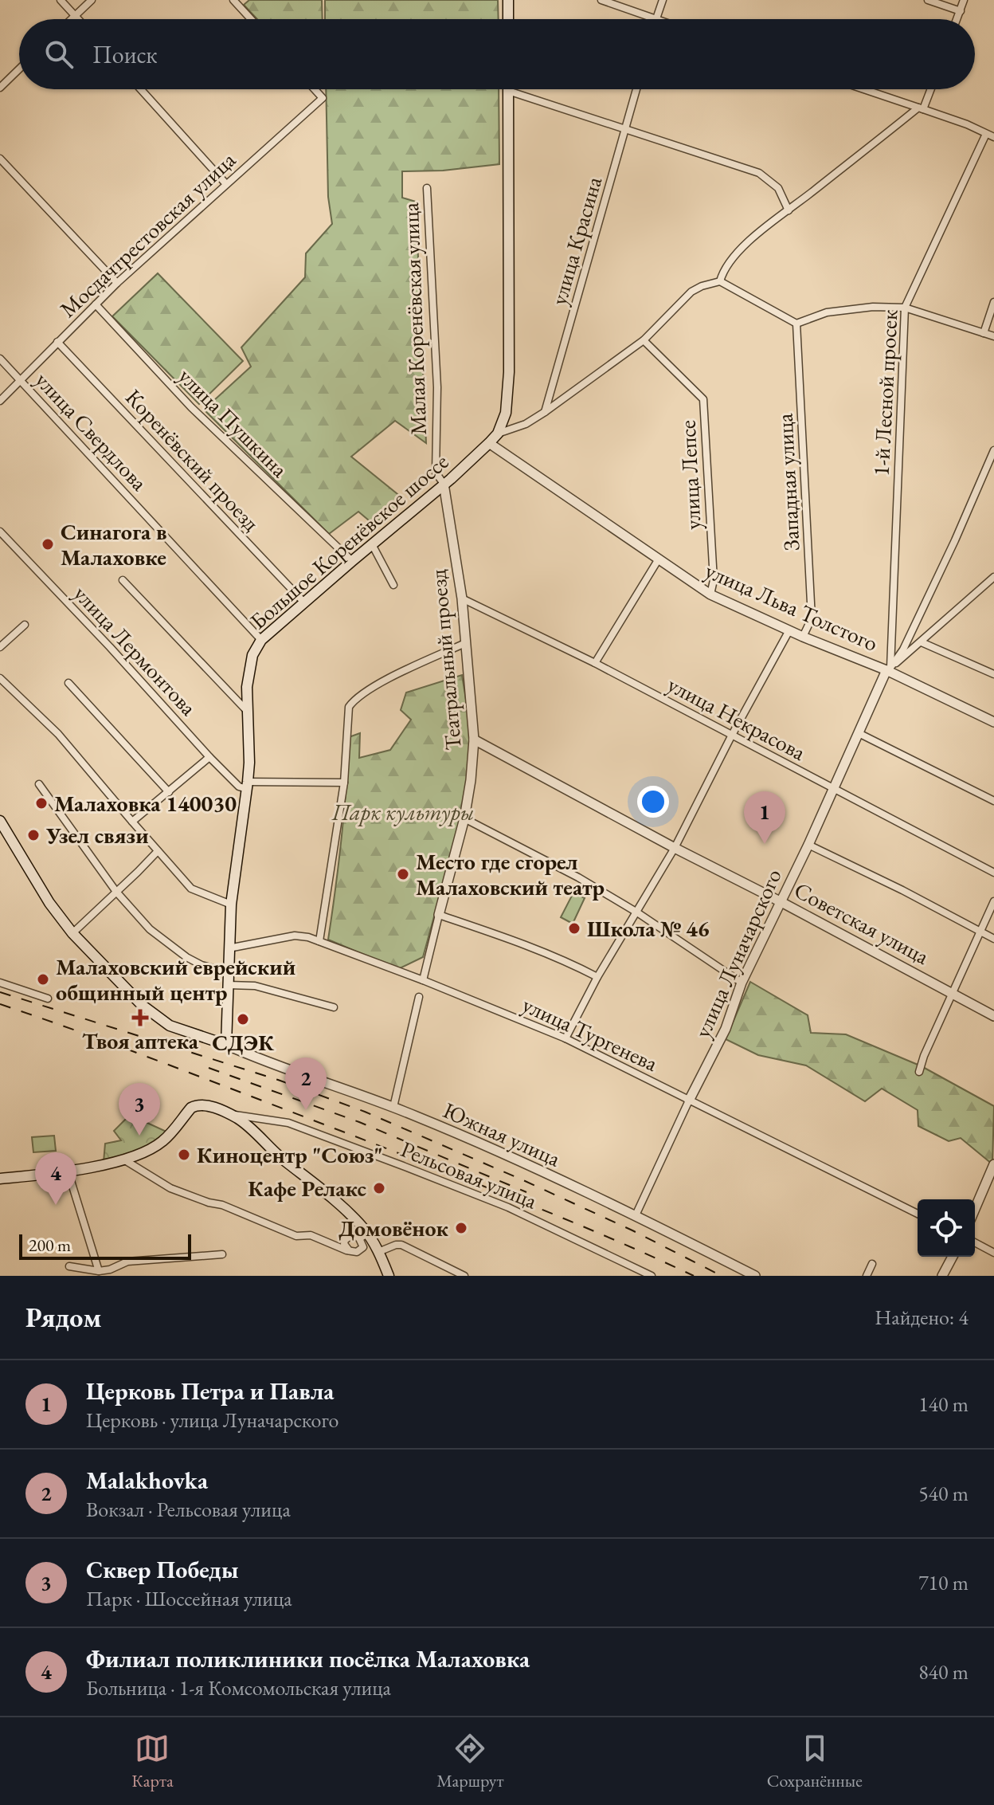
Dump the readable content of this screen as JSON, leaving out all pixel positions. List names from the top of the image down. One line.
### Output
{"streets":{"main road":["Большое Коренёвское шоссе"],"street":["Мосдачтрестовская улица","улица Красина","Малая Коренёвская улица","1-й Лесной просек","улица Пушкина","улица Свердлова","Коренёвский проезд","улица Лепсе","Западная улица","улица Льва Толстого","улица Лермонтова","Театральный проезд","улица Некрасова","Советская улица","улица Луначарского","улица Тургенева","Южная улица","Рельсовая улица"]},"crossings":[["Мосдачтрестовская улица","улица Пушкина"],["Мосдачтрестовская улица","улица Свердлова"],["Мосдачтрестовская улица","Коренёвский проезд"],["Малая Коренёвская улица","Большое Коренёвское шоссе"],["Малая Коренёвская улица","Театральный проезд"],["1-й Лесной просек","улица Льва Толстого"],["1-й Лесной просек","улица Луначарского"],["улица Пушкина","Большое Коренёвское шоссе"],["улица Свердлова","Большое Коренёвское шоссе"],["Коренёвский проезд","Большое Коренёвское шоссе"],["улица Лепсе","улица Льва Толстого"],["Западная улица","улица Льва Толстого"],["Большое Коренёвское шоссе","улица Льва Толстого"],["Большое Коренёвское шоссе","улица Лермонтова"],["Большое Коренёвское шоссе","Театральный проезд"],["Большое Коренёвское шоссе","улица Тургенева"],["Большое Коренёвское шоссе","Южная улица"],["улица Льва Толстого","улица Луначарского"],["Театральный проезд","улица Некрасова"],["Театральный проезд","Советская улица"],["Театральный проезд","улица Тургенева"],["улица Некрасова","улица Луначарского"],["Советская улица","улица Луначарского"],["улица Луначарского","улица Тургенева"],["улица Луначарского","Южная улица"]],"parks":["Парк культуры"],"places":{"other":["Синагога в Малаховке","Малаховка 140030","Узел связи","Место где сгорел Малаховский театр","Школа № 46","Малаховский еврейский общинный центр","СДЭК","Киноцентр \"Союз\"","Кафе Релакс","Домовёнок"],"health":["Твоя аптека"]},"scale_bar":"200 m","page":{"search":"Поиск","pins":["1","2","3","4"],"scale":"200 m","heading":["Рядом","Найдено: 4"],"list":[{"mark":"1","name":"Церковь Петра и Павла","note":"Церковь · улица Луначарского","value":"140 m"},{"mark":"2","name":"Malakhovka","note":"Вокзал · Рельсовая улица","value":"540 m"},{"mark":"3","name":"Сквер Победы","note":"Парк · Шоссейная улица","value":"710 m"},{"mark":"4","name":"Филиал поликлиники посёлка Малаховка","note":"Больница · 1-я Комсомольская улица","value":"840 m"}],"nav":["Карта","Маршрут","Сохранённые"]}}
